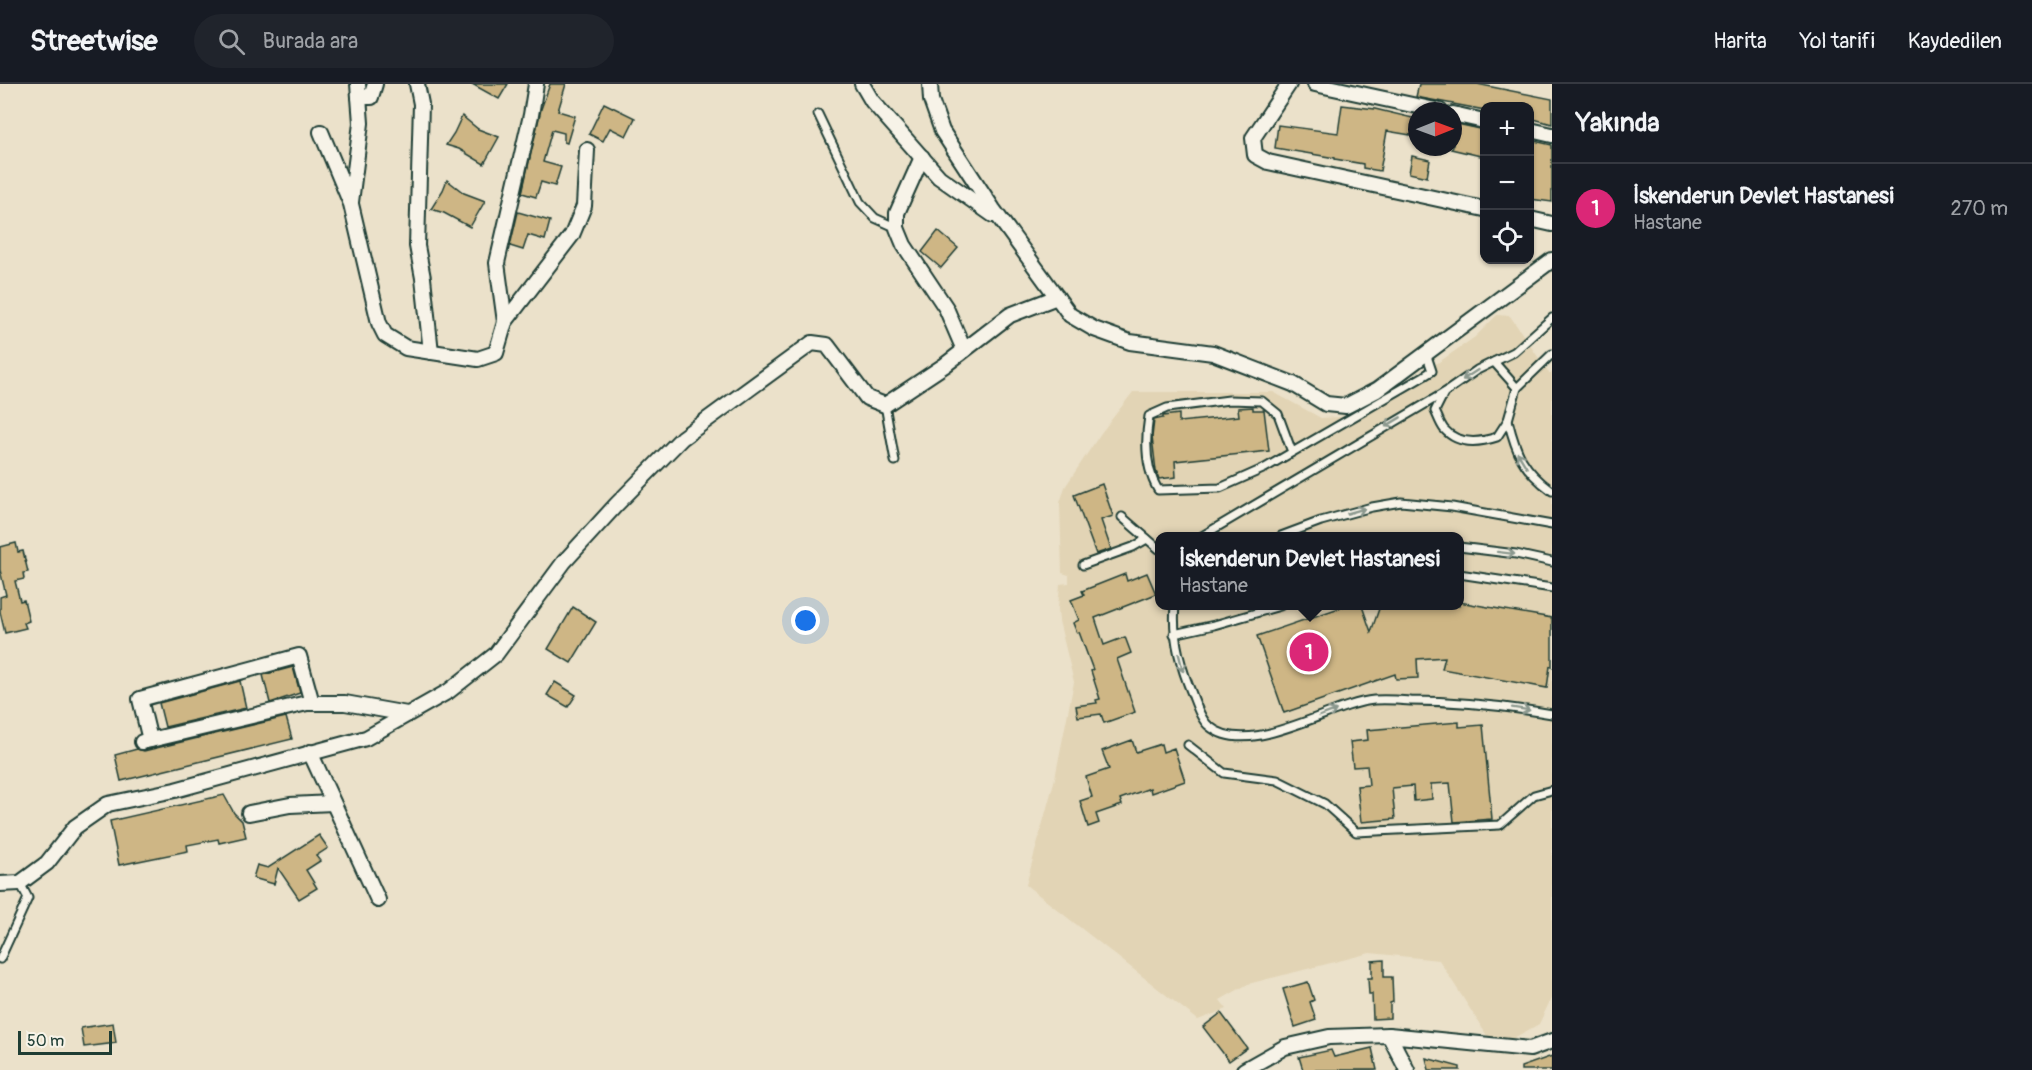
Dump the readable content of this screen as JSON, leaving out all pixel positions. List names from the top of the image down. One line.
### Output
{"scale_bar":"50 m","north":"right","page":{"header":"Streetwise","search":"Burada ara","nav":["Harita","Yol tarifi","Kaydedilen"],"heading":"Yakında","map_buttons":["+","−"],"list":[{"mark":"1","name":"İskenderun Devlet Hastanesi","note":"Hastane","value":"270 m"}],"popup":["İskenderun Devlet Hastanesi","Hastane"],"pins":"1","scale":"50 m"}}
